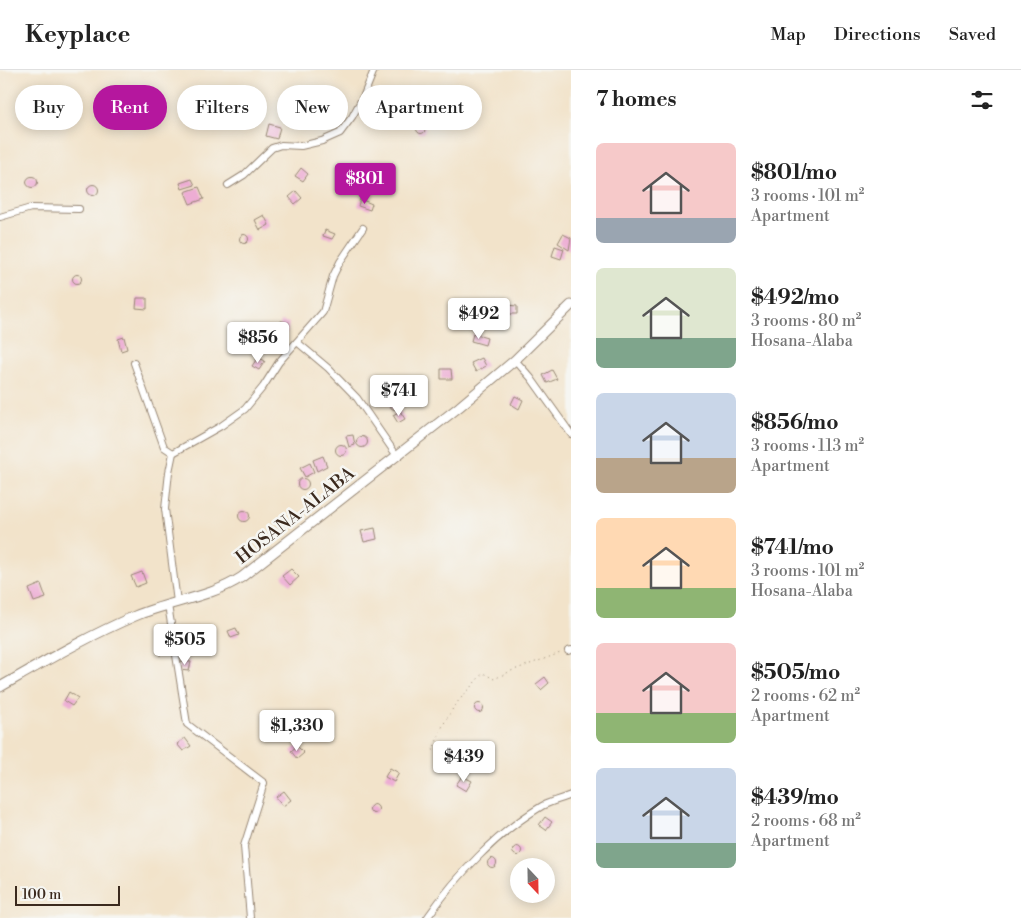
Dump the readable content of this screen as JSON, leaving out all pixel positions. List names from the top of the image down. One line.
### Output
{"streets":{"main road":["HOSANA-ALABA"]},"scale_bar":"100 m","north":"bottom","page":{"header":"Keyplace","nav":["Map","Directions","Saved"],"heading":"7 homes","chip":["Buy","Rent","Filters","New","Apartment"],"list":[{"name":"$801/mo","note":"3 rooms · 101 m² · Apartment"},{"name":"$492/mo","note":"3 rooms · 80 m² · Hosana-Alaba"},{"name":"$856/mo","note":"3 rooms · 113 m² · Apartment"},{"name":"$741/mo","note":"3 rooms · 101 m² · Hosana-Alaba"},{"name":"$505/mo","note":"2 rooms · 62 m² · Apartment"},{"name":"$439/mo","note":"2 rooms · 68 m² · Apartment"}],"price":["$801","$492","$856","$741","$505","$1,330","$439"],"scale":"100 m"}}
